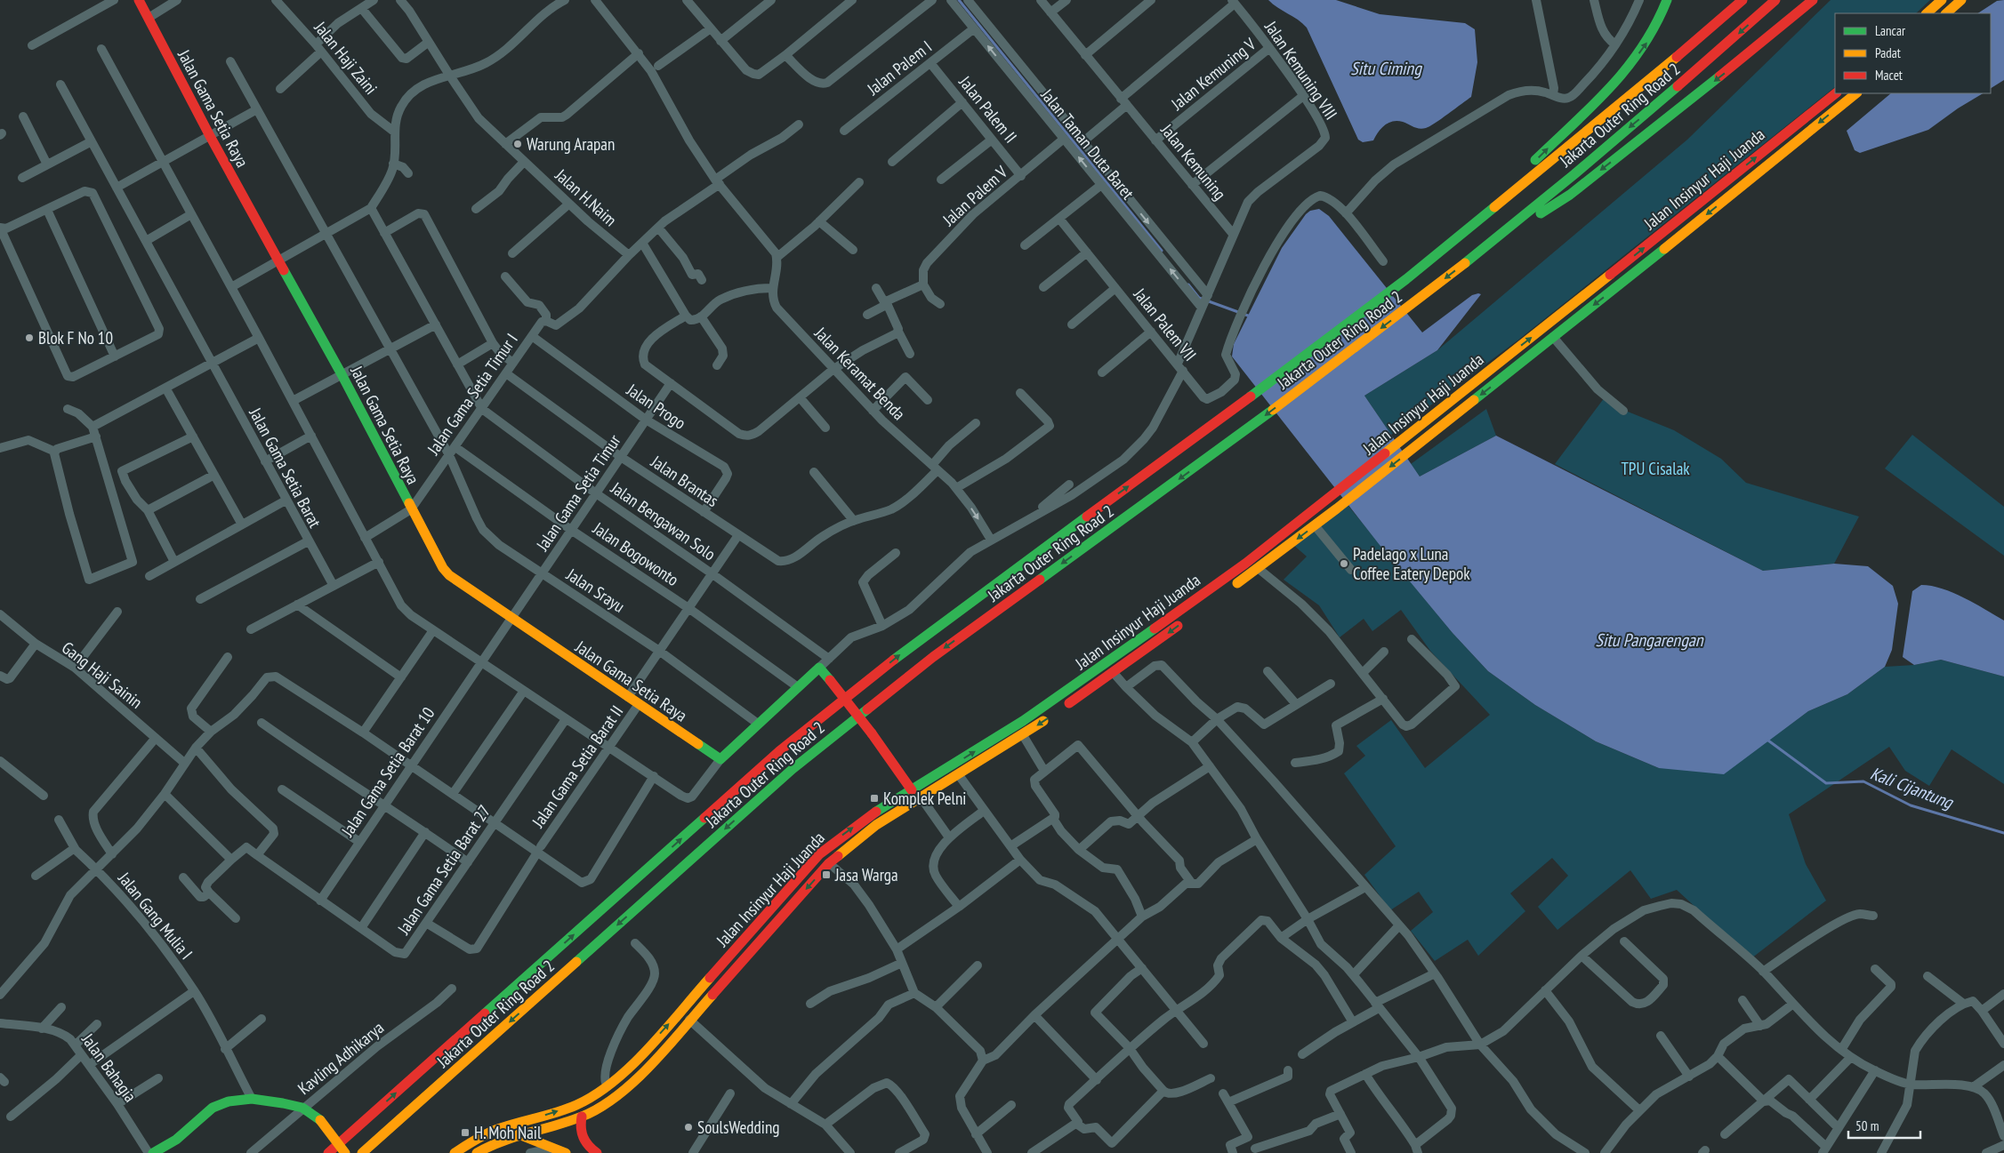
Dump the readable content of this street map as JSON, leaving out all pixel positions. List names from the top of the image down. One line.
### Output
{"streets":{"main road":["Jalan Gama Setia Raya","Jakarta Outer Ring Road 2","Jalan Insinyur Haji Juanda"],"street":["Jalan Haji Zaini","Jalan Palem I","Jalan Kemuning VIII","Jalan Kemuning V","Jalan Palem II","Jalan Taman Duta Baret","Jalan Kemuning","Jalan Palem V","Jalan H.Naim","Jalan Palem VII","Jalan Keramat Benda","Jalan Gama Setia Timur I","Jalan Progo","Jalan Gama Setia Barat","Jalan Brantas","Jalan Gama Setia Timur","Jalan Bengawan Solo","Jalan Bogowonto","Jalan Srayu","Gang Haji Sainin","Jalan Gama Setia Barat II","Jalan Gama Setia Barat 10","Jalan Gama Setia Barat 27","Jalan Gang Mulia I","Kavling Adhikarya","Jalan Bahagia"]},"crossings":[["Jalan Palem I","Jalan Palem II"],["Jalan Palem I","Jalan Taman Duta Baret"],["Jalan Kemuning VIII","Jalan Kemuning V"],["Jalan Kemuning VIII","Jalan Kemuning"],["Jalan Kemuning V","Jalan Kemuning"],["Jalan Gama Setia Raya","Jalan Gama Setia Timur I"],["Jalan Gama Setia Raya","Jalan Gama Setia Timur"],["Jalan Gama Setia Raya","Jalan Gama Setia Barat II"],["Jalan Palem II","Jalan Palem V"],["Jalan Taman Duta Baret","Jalan Palem V"],["Jalan Gama Setia Timur I","Jalan Progo"],["Jalan Gama Setia Timur I","Jalan Brantas"],["Jalan Gama Setia Timur I","Jalan Bengawan Solo"],["Jalan Gama Setia Timur I","Jalan Bogowonto"],["Jalan Gama Setia Timur I","Jalan Srayu"],["Jalan Progo","Jalan Brantas"],["Jalan Progo","Jalan Gama Setia Timur"],["Jalan Brantas","Jalan Gama Setia Timur"],["Jalan Gama Setia Timur","Jalan Bengawan Solo"],["Jalan Gama Setia Timur","Jalan Bogowonto"],["Jalan Gama Setia Timur","Jalan Srayu"],["Jalan Gama Setia Barat II","Jalan Gama Setia Barat 27"],["Jalan Gama Setia Barat 10","Jalan Gama Setia Barat 27"]],"water":["Situ Ciming","Situ Pangarengan","Kali Cijantung"],"parks":["TPU Cisalak"],"places":{"other":["Warung Arapan","Blok F No 10","Padelago x Luna Coffee Eatery Depok","SoulsWedding"],"transit":["Komplek Pelni","Jasa Warga","H. Moh Nail"]},"legend":["Lancar","Padat","Macet"],"scale_bar":"50 m"}
